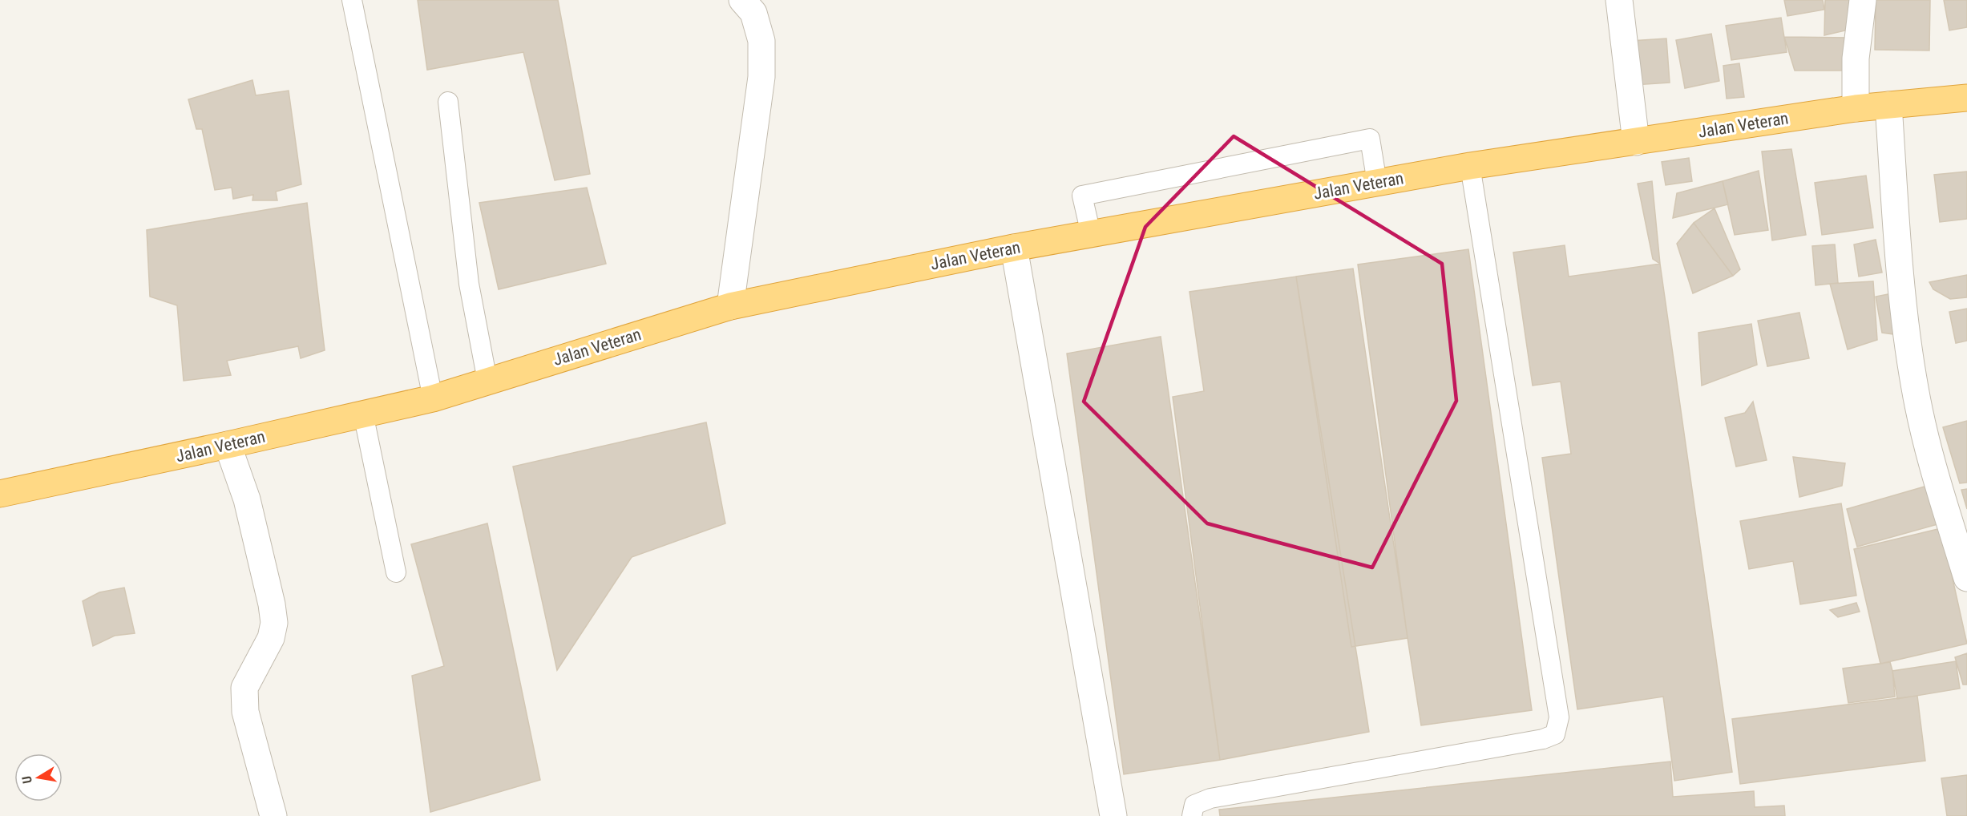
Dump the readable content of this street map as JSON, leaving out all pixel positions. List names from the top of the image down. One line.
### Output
{"streets":{"highway":["Jalan Veteran"]},"north":"left"}
